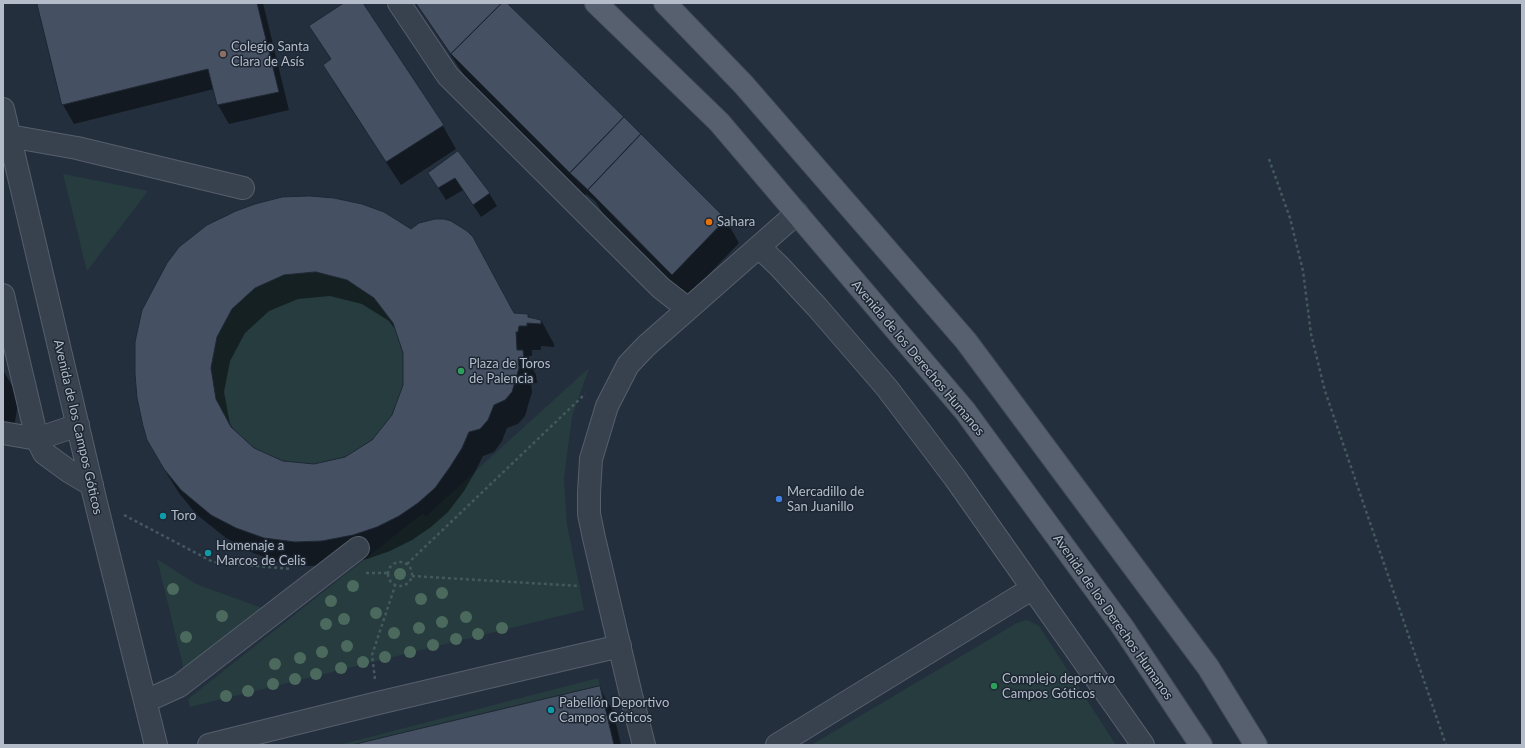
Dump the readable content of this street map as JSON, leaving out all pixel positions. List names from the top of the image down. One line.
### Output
{"streets":{"main road":["Avenida de los Derechos Humanos"],"street":["Avenida de los Campos Góticos"]},"places":["Colegio Santa Clara de Asís","Sahara","Plaza de Toros de Palencia","Mercadillo de San Juanillo","Toro","Homenaje a Marcos de Celis","Complejo deportivo Campos Góticos","Pabellón Deportivo Campos Góticos"]}
